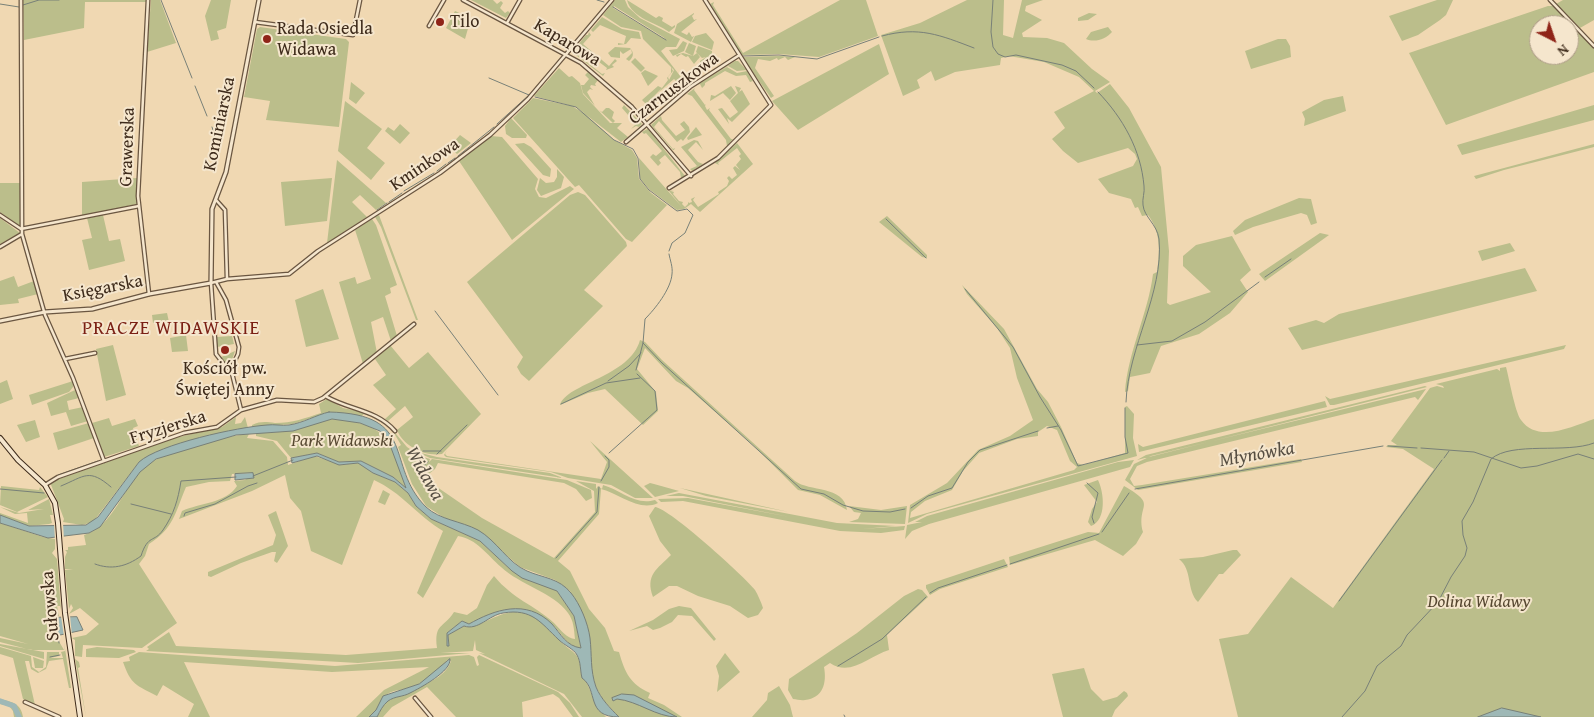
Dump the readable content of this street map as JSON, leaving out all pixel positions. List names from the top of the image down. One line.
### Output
{"streets":{"main road":["Sułowska"],"street":["Kaparowa","Czarnuszkowa","Kominiarska","Grawerska","Kminkowa","Księgarska","Fryzjerska"]},"crossings":[["Kaparowa","Czarnuszkowa"],["Kaparowa","Kminkowa"],["Kominiarska","Kminkowa"],["Kominiarska","Księgarska"],["Grawerska","Księgarska"],["Kminkowa","Księgarska"],["Fryzjerska","Sułowska"]],"districts":["PRACZE WIDAWSKIE"],"water":["Młynówka","Widawa"],"parks":["Park Widawski","Dolina Widawy"],"places":["Tilo","Rada Osiedla Widawa","Kościół pw. Świętej Anny"],"north":"bottom right"}
